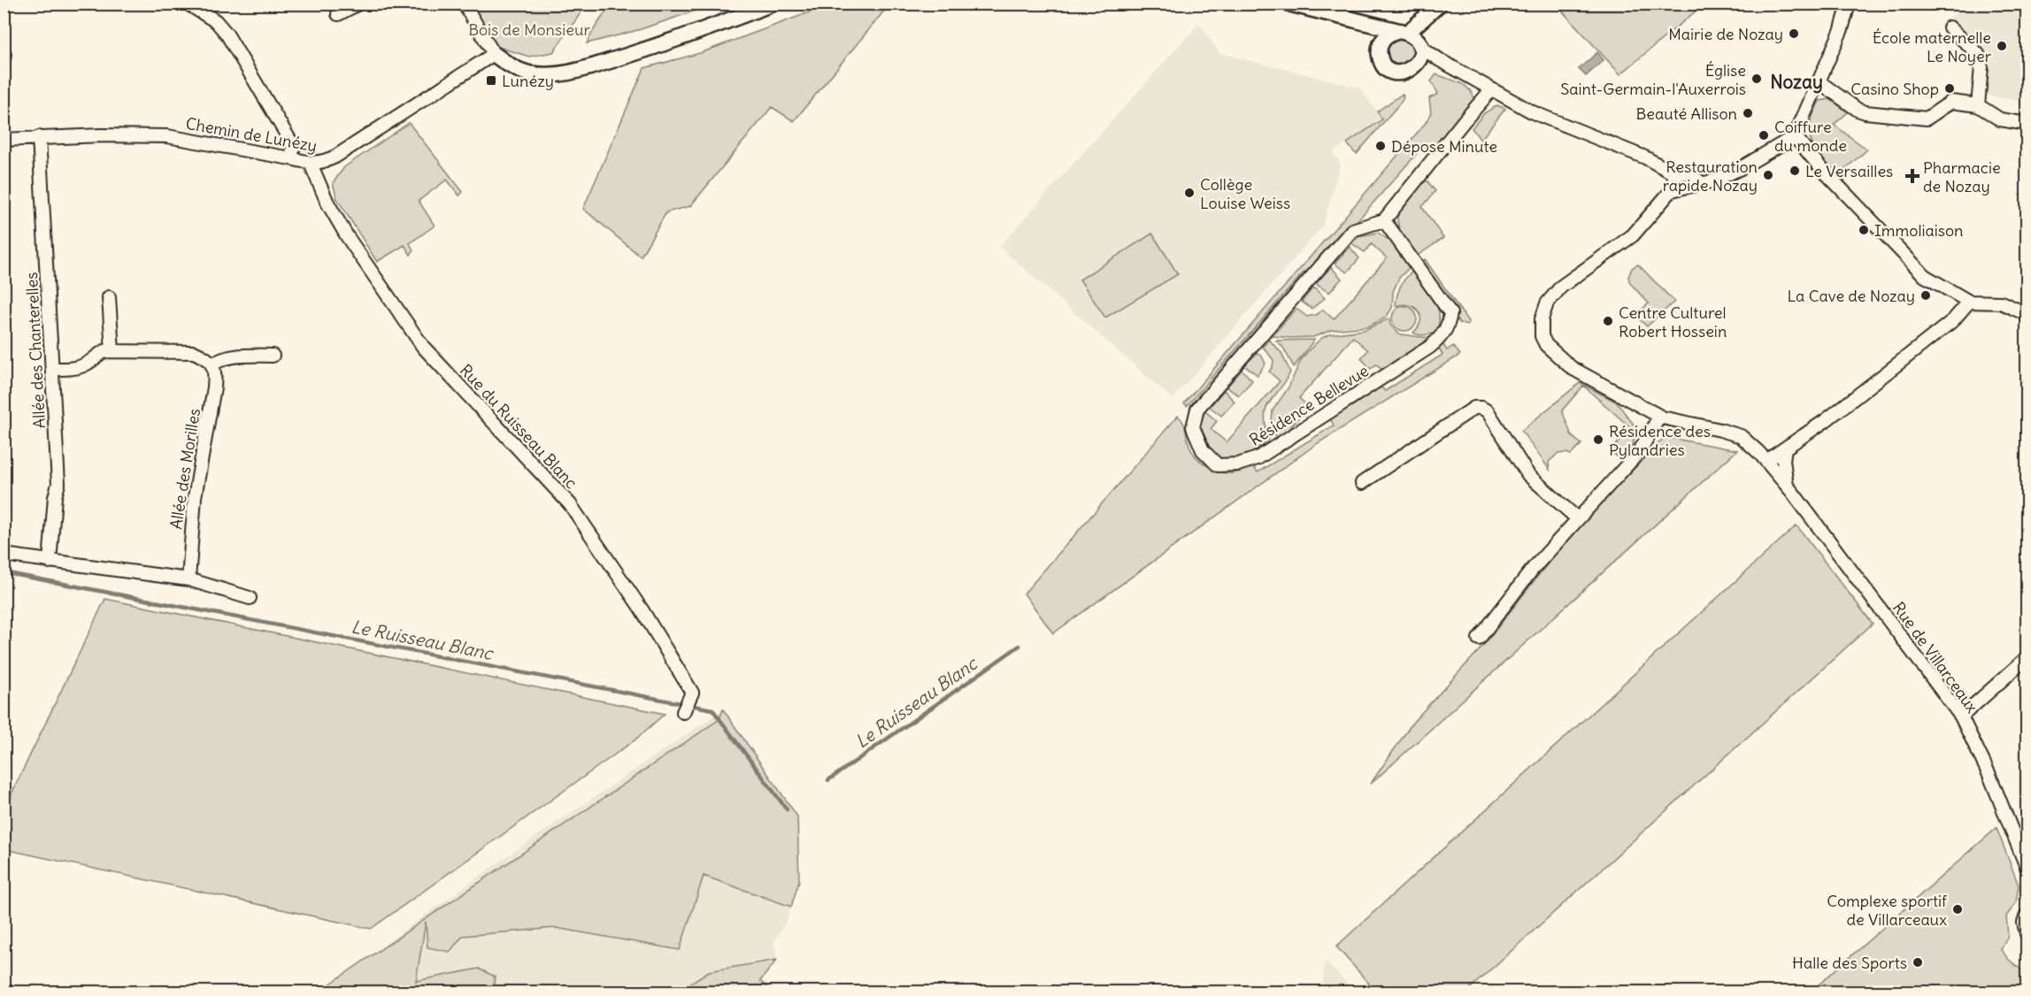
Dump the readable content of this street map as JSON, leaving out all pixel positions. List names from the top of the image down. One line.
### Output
{"streets":{"street":["Chemin de Lunézy","Allée des Chanterelles","Résidence Bellevue","Rue du Ruisseau Blanc","Allée des Morilles","Rue de Villarceaux"]},"crossings":[["Chemin de Lunézy","Allée des Chanterelles"],["Chemin de Lunézy","Rue du Ruisseau Blanc"]],"districts":["Nozay"],"water":["Le Ruisseau Blanc"],"parks":["Bois de Monsieur"],"places":{"other":["Mairie de Nozay","École maternelle Le Noyer","Église Saint-Germain-l'Auxerrois","Casino Shop","Beauté Allison","Coiffure du monde","Dépose Minute","Le Versailles","Restauration rapide Nozay","Collège Louise Weiss","Immoliaison","La Cave de Nozay","Centre Culturel Robert Hossein","Résidence des Pylandries","Complexe sportif de Villarceaux","Halle des Sports"],"transit":["Lunézy"],"health":["Pharmacie de Nozay"]}}
